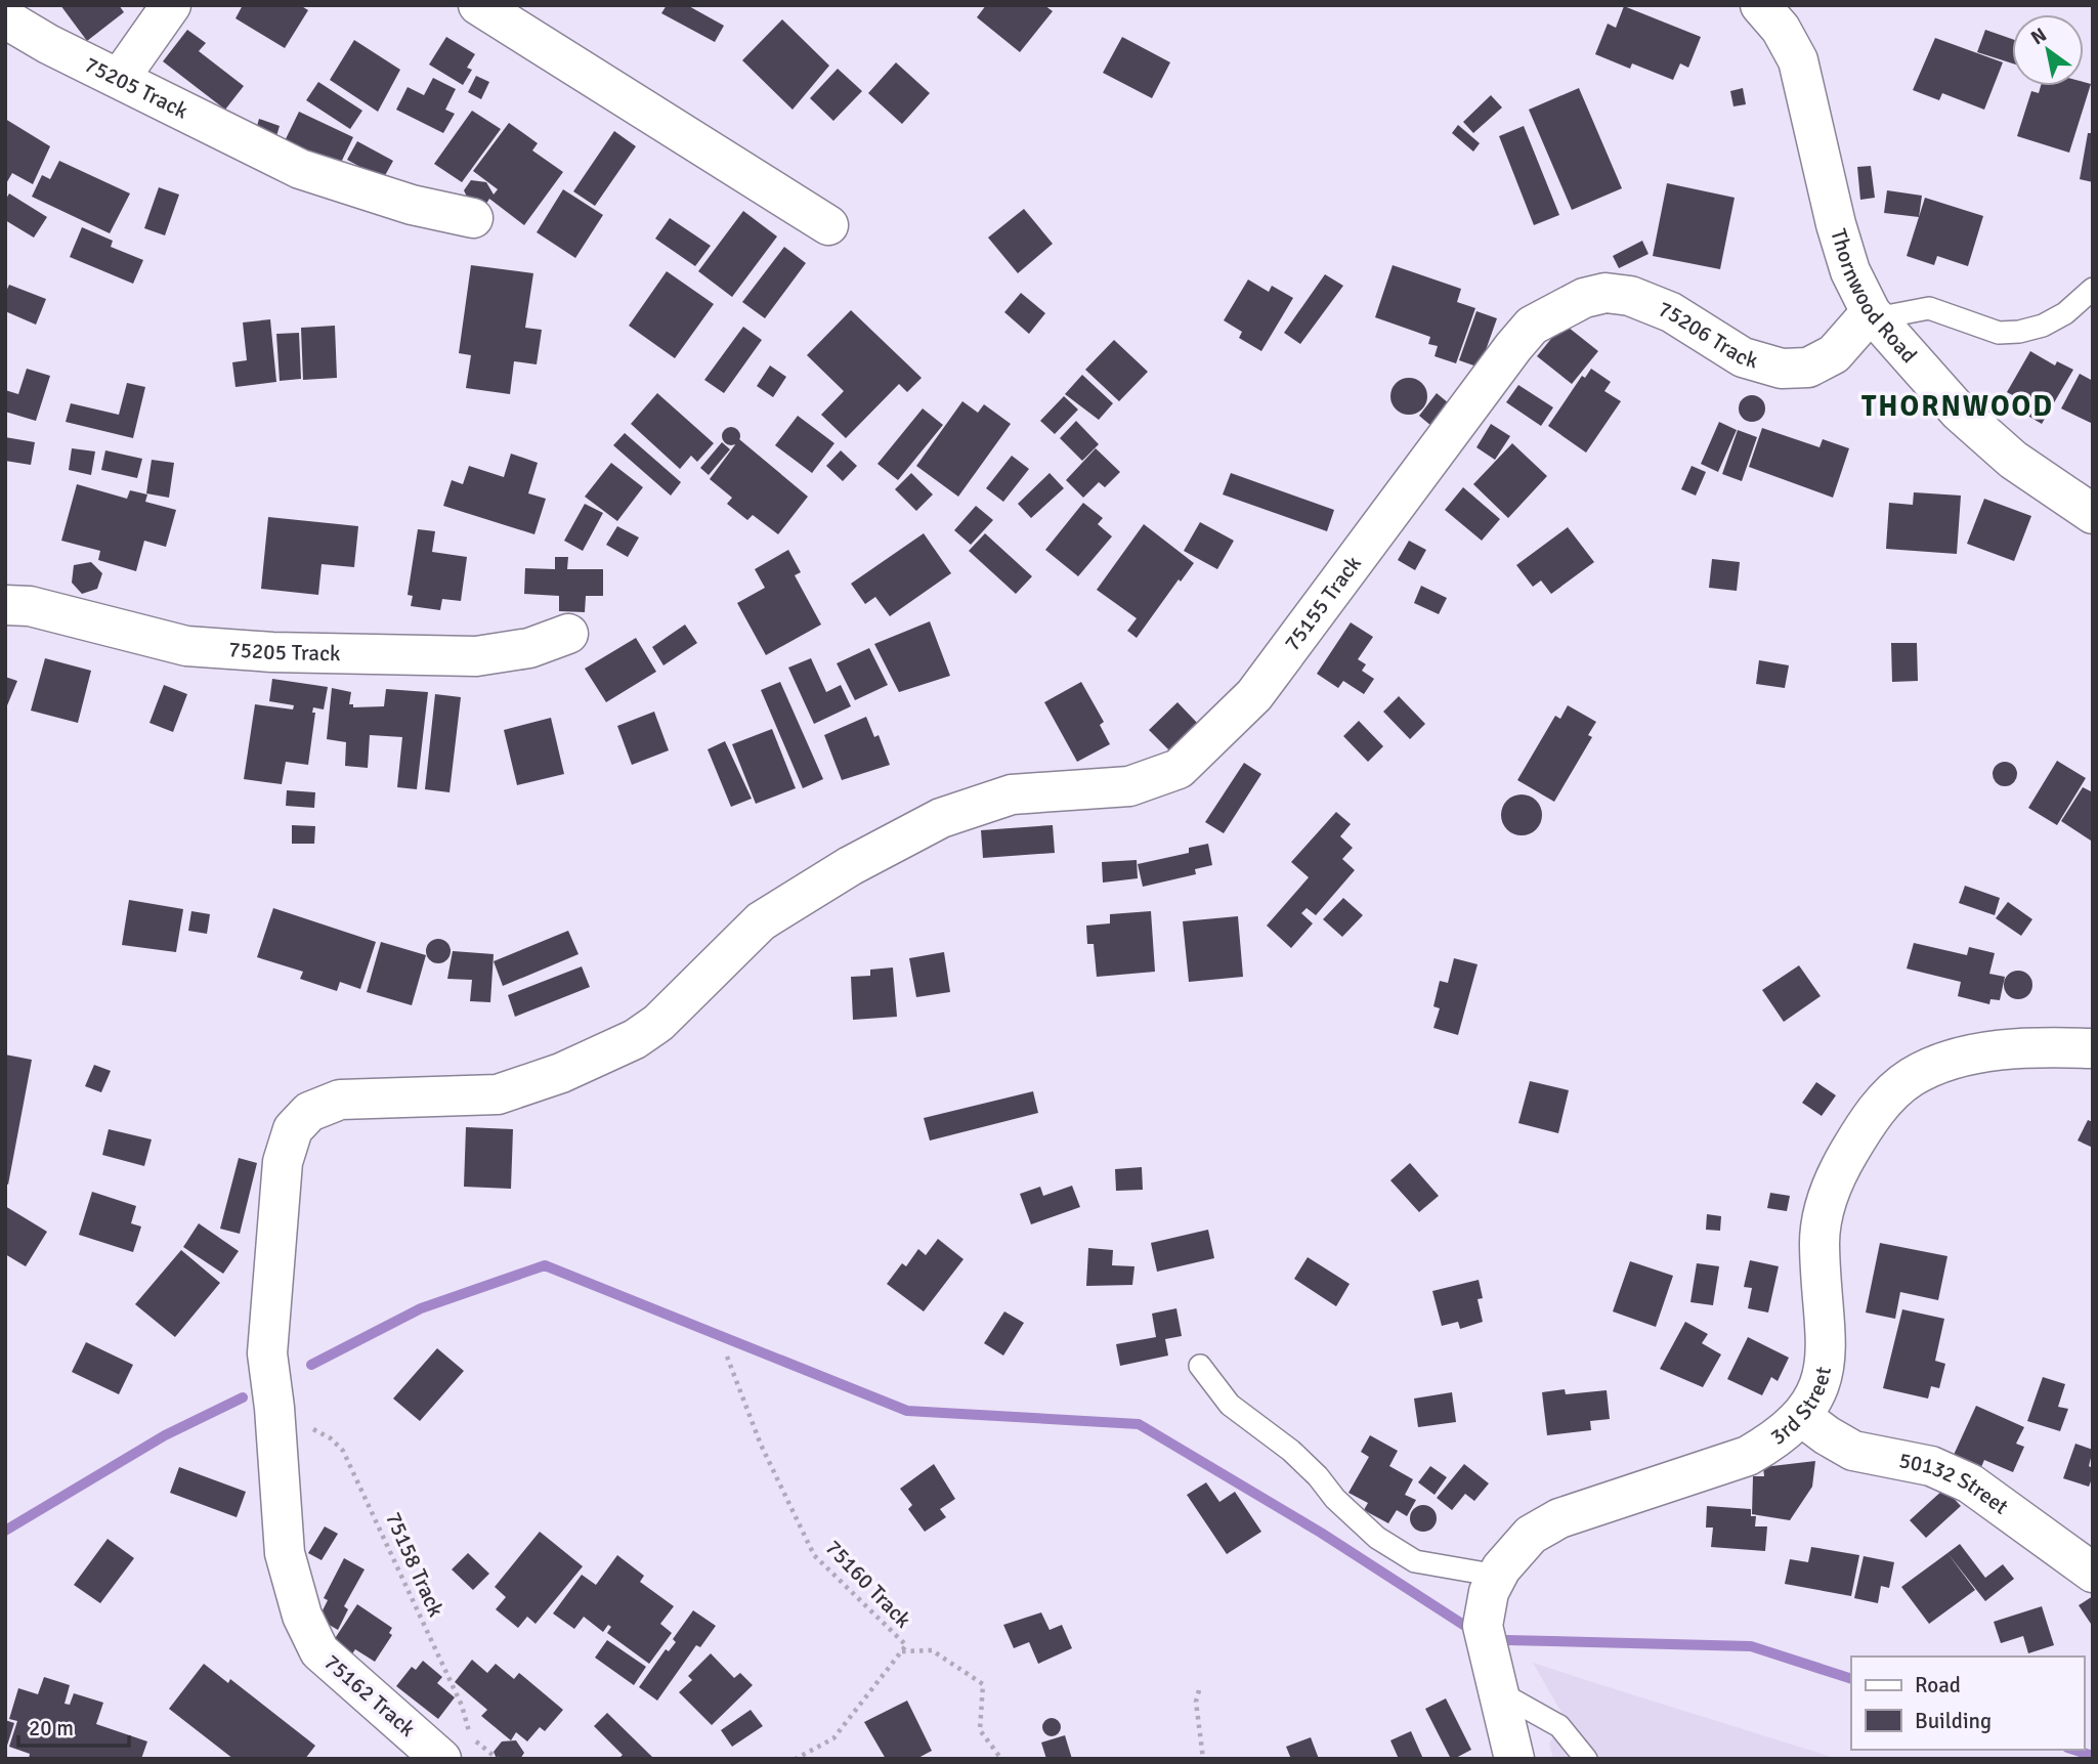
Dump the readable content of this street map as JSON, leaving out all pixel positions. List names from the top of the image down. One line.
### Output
{"streets":{"street":["75205 Track","Thornwood Road","75206 Track","75155 Track","3rd Street","50132 Street","75162 Track"],"path":["75158 Track","75160 Track"]},"crossings":[["Thornwood Road","75206 Track"],["75206 Track","75155 Track"],["75155 Track","75158 Track"],["75155 Track","75162 Track"],["3rd Street","50132 Street"],["75158 Track","75162 Track"]],"districts":["THORNWOOD"],"legend":["Road","Building"],"scale_bar":"20 m","north":"top left"}
